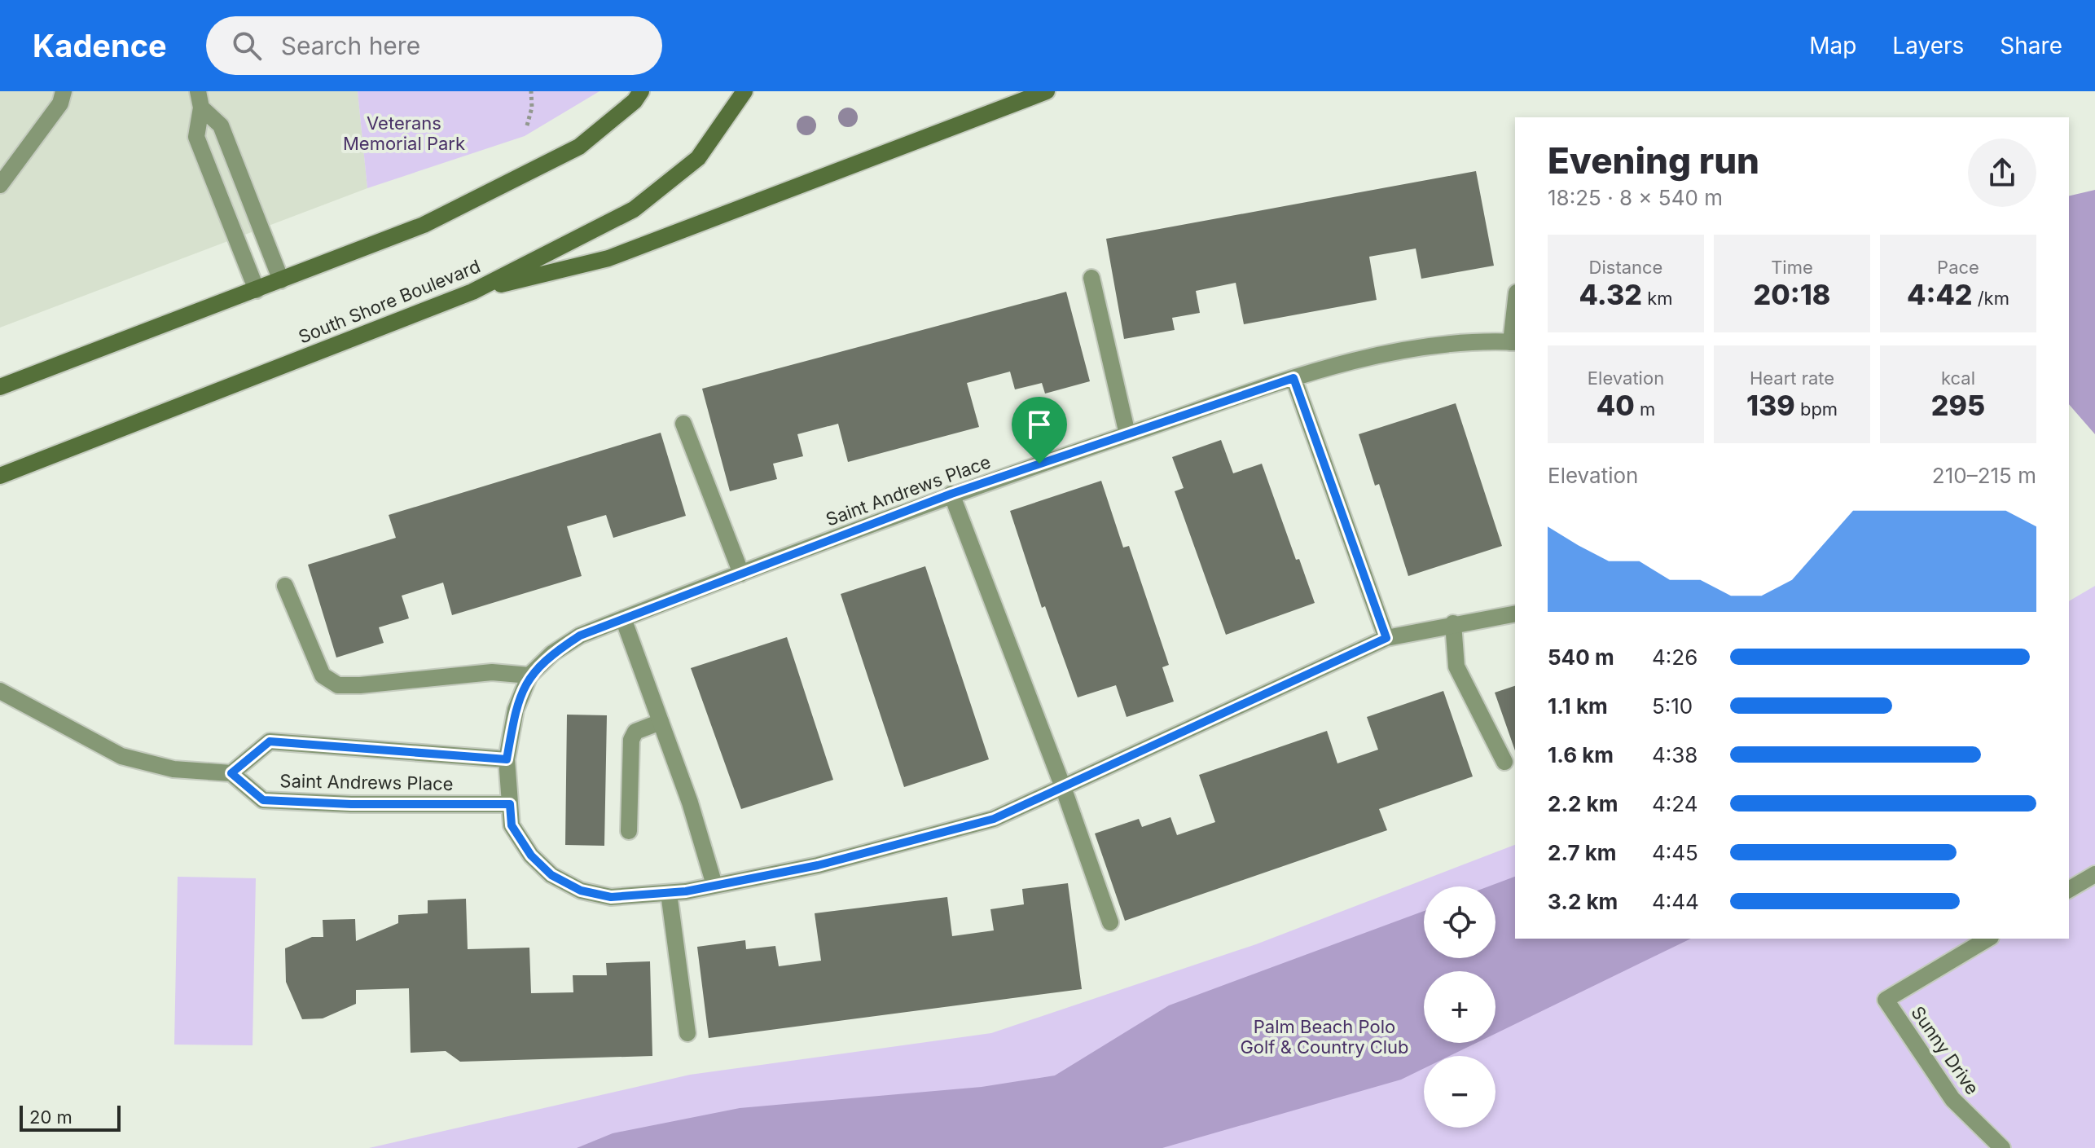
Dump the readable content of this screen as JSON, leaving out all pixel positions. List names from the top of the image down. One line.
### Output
{"streets":{"street":["South Shore Boulevard","Saint Andrews Place","Sunny Drive"]},"parks":["Veterans Memorial Park","Palm Beach Polo Golf & Country Club"],"scale_bar":"20 m","page":{"header":"Kadence","search":"Search here","nav":["Map","Layers","Share"],"heading":["Evening run","18:25 · 8 × 540 m"],"stats":[["Distance","4.32 km"],["Time","20:18"],["Pace","4:42 /km"],["Elevation","40 m"],["Heart rate","139 bpm"],["kcal","295"]],"chart":["Elevation","210–215 m"],"list":[{"name":"540 m","note":"4:26"},{"name":"1.1 km","note":"5:10"},{"name":"1.6 km","note":"4:38"},{"name":"2.2 km","note":"4:24"},{"name":"2.7 km","note":"4:45"},{"name":"3.2 km","note":"4:44"}],"map_buttons":["+","−"],"scale":"20 m"}}
